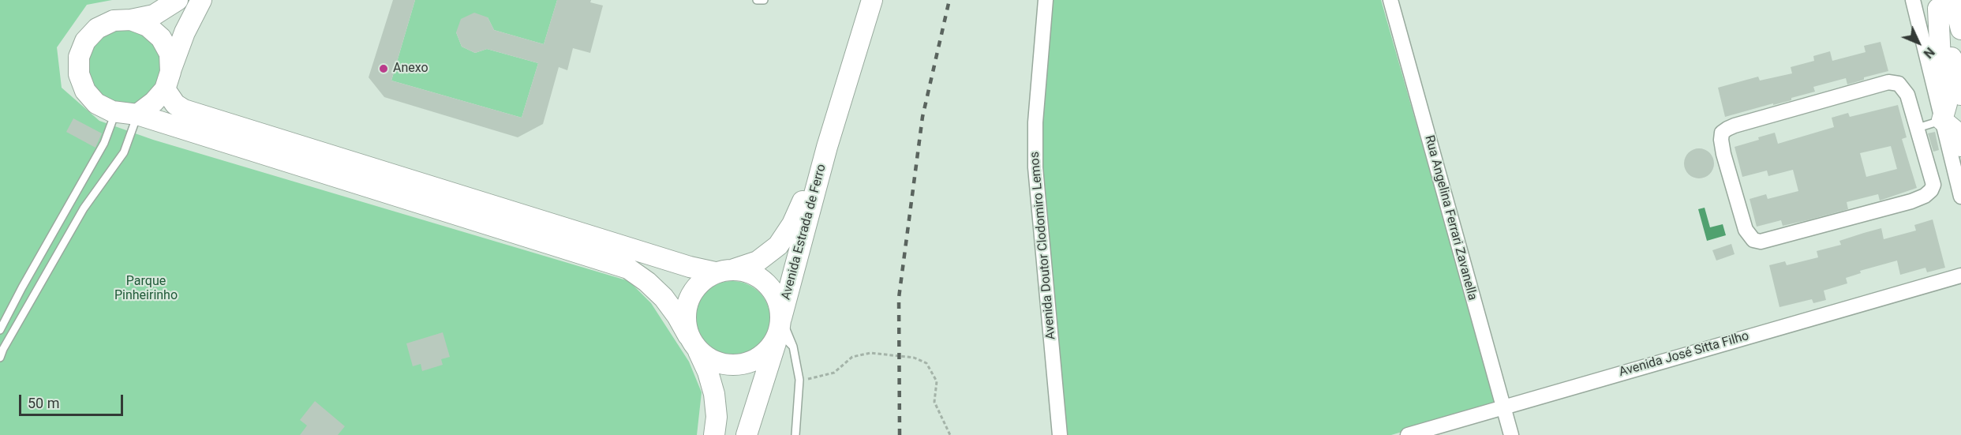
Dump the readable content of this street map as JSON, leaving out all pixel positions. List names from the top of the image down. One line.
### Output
{"streets":{"main road":["Avenida Estrada de Ferro"],"street":["Rua Angelina Ferrari Zavanella","Avenida Doutor Clodomiro Lemos","Avenida José Sitta Filho"]},"crossings":[["Rua Angelina Ferrari Zavanella","Avenida José Sitta Filho"]],"parks":["Parque Pinheirinho"],"places":["Anexo"],"scale_bar":"50 m","north":"bottom right"}
